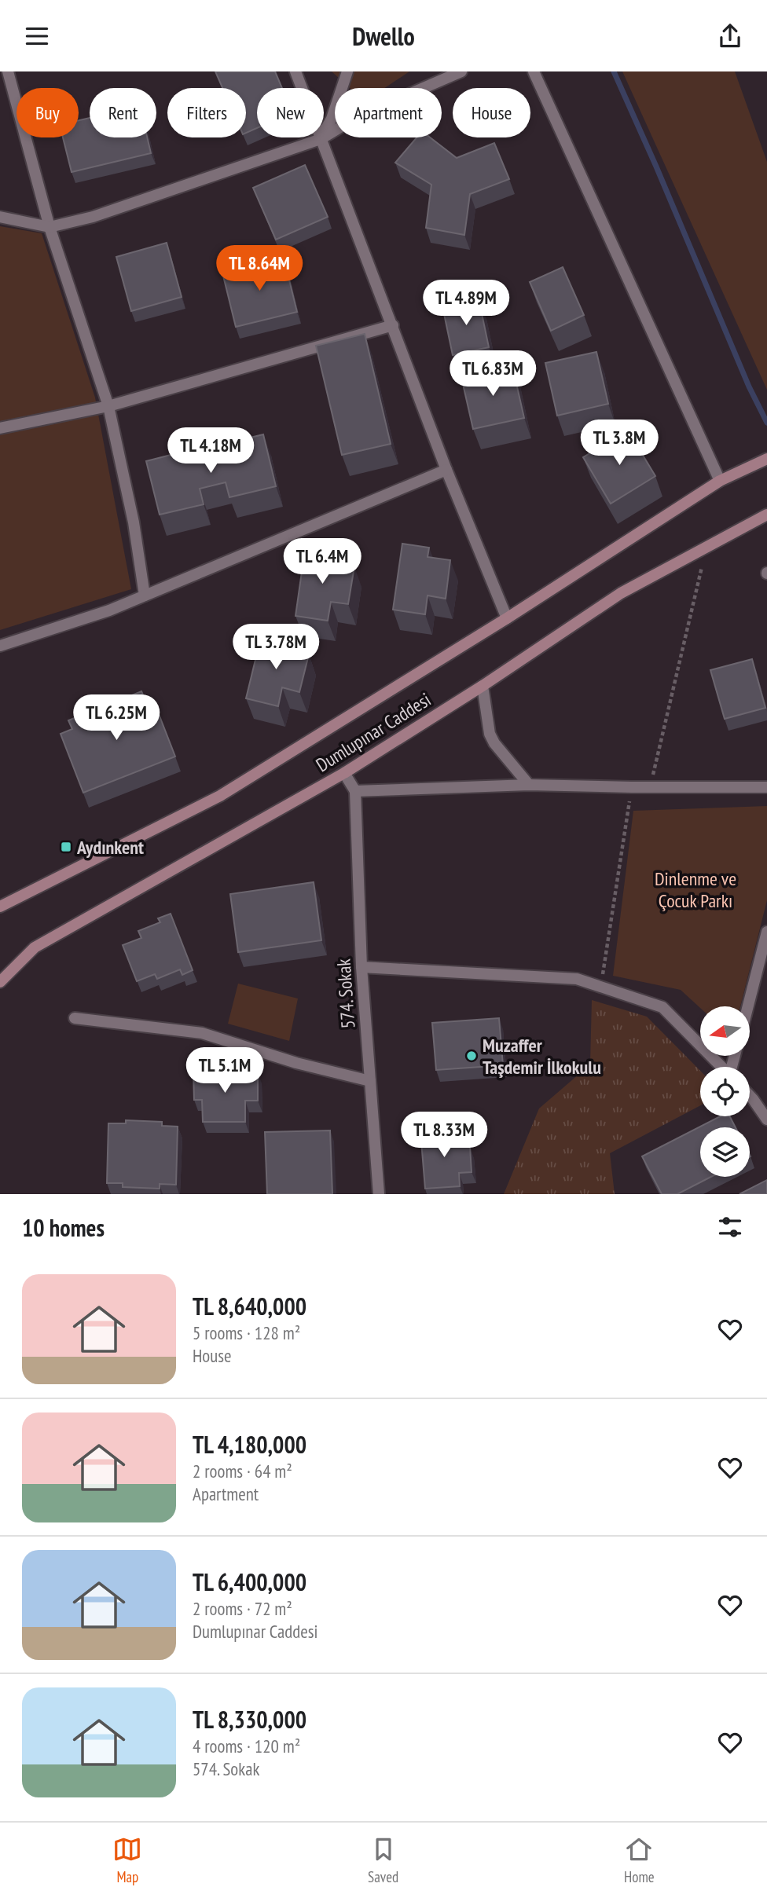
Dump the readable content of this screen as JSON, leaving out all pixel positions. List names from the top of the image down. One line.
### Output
{"streets":{"main road":["Dumlupınar Caddesi"],"street":["574. Sokak"]},"parks":["Dinlenme ve Çocuk Parkı"],"places":{"transit":["Aydınkent"],"other":["Muzaffer Taşdemir İlkokulu"]},"north":"left","page":{"header":"Dwello","chip":["Buy","Rent","Filters","New","Apartment","House"],"price":["TL 8.64M","TL 4.89M","TL 6.83M","TL 3.8M","TL 4.18M","TL 6.4M","TL 3.78M","TL 6.25M","TL 5.1M","TL 8.33M"],"heading":"10 homes","list":[{"name":"TL 8,640,000","note":"5 rooms · 128 m² · House"},{"name":"TL 4,180,000","note":"2 rooms · 64 m² · Apartment"},{"name":"TL 6,400,000","note":"2 rooms · 72 m² · Dumlupınar Caddesi"},{"name":"TL 8,330,000","note":"4 rooms · 120 m² · 574. Sokak"}],"tabs":["Map","Saved","Home"]}}
